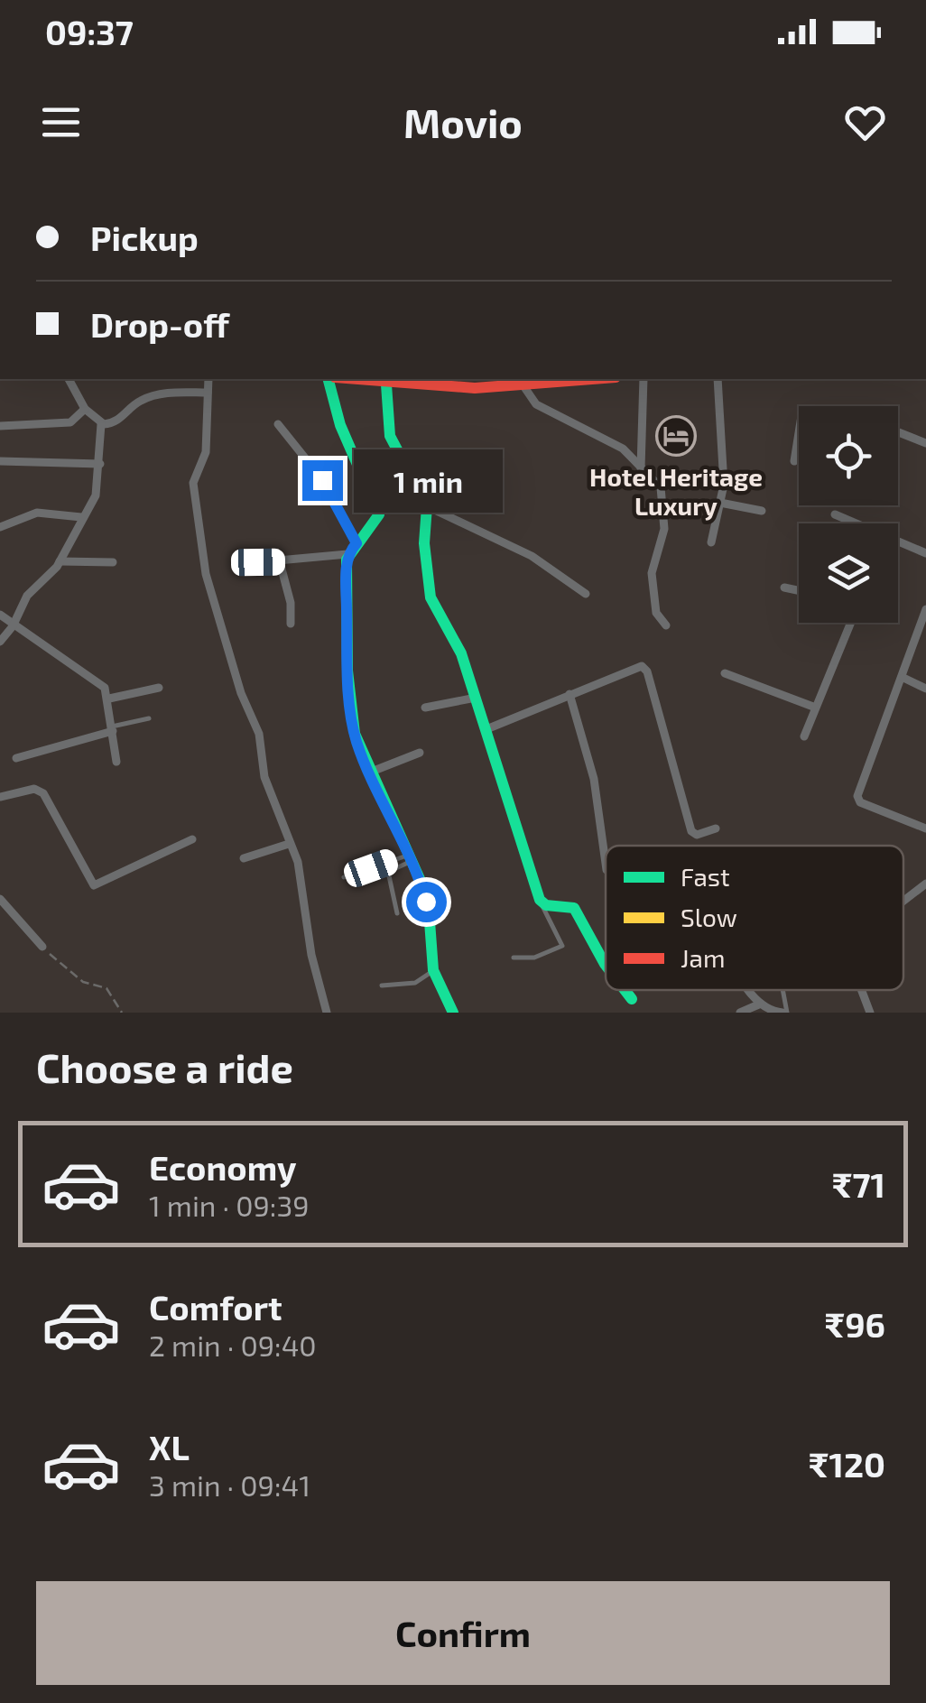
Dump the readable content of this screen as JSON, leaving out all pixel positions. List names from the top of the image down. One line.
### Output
{"places":{"hotel":["Hotel Heritage Luxury"]},"legend":["Fast","Slow","Jam"],"page":{"status":"09:37","header":"Movio","banner":["Pickup","Drop-off"],"bubble":"1 min","heading":"Choose a ride","list":[{"name":"Economy","note":"1 min · 09:39","value":"₹71"},{"name":"Comfort","note":"2 min · 09:40","value":"₹96"},{"name":"XL","note":"3 min · 09:41","value":"₹120"}],"buttons":"Confirm"}}
